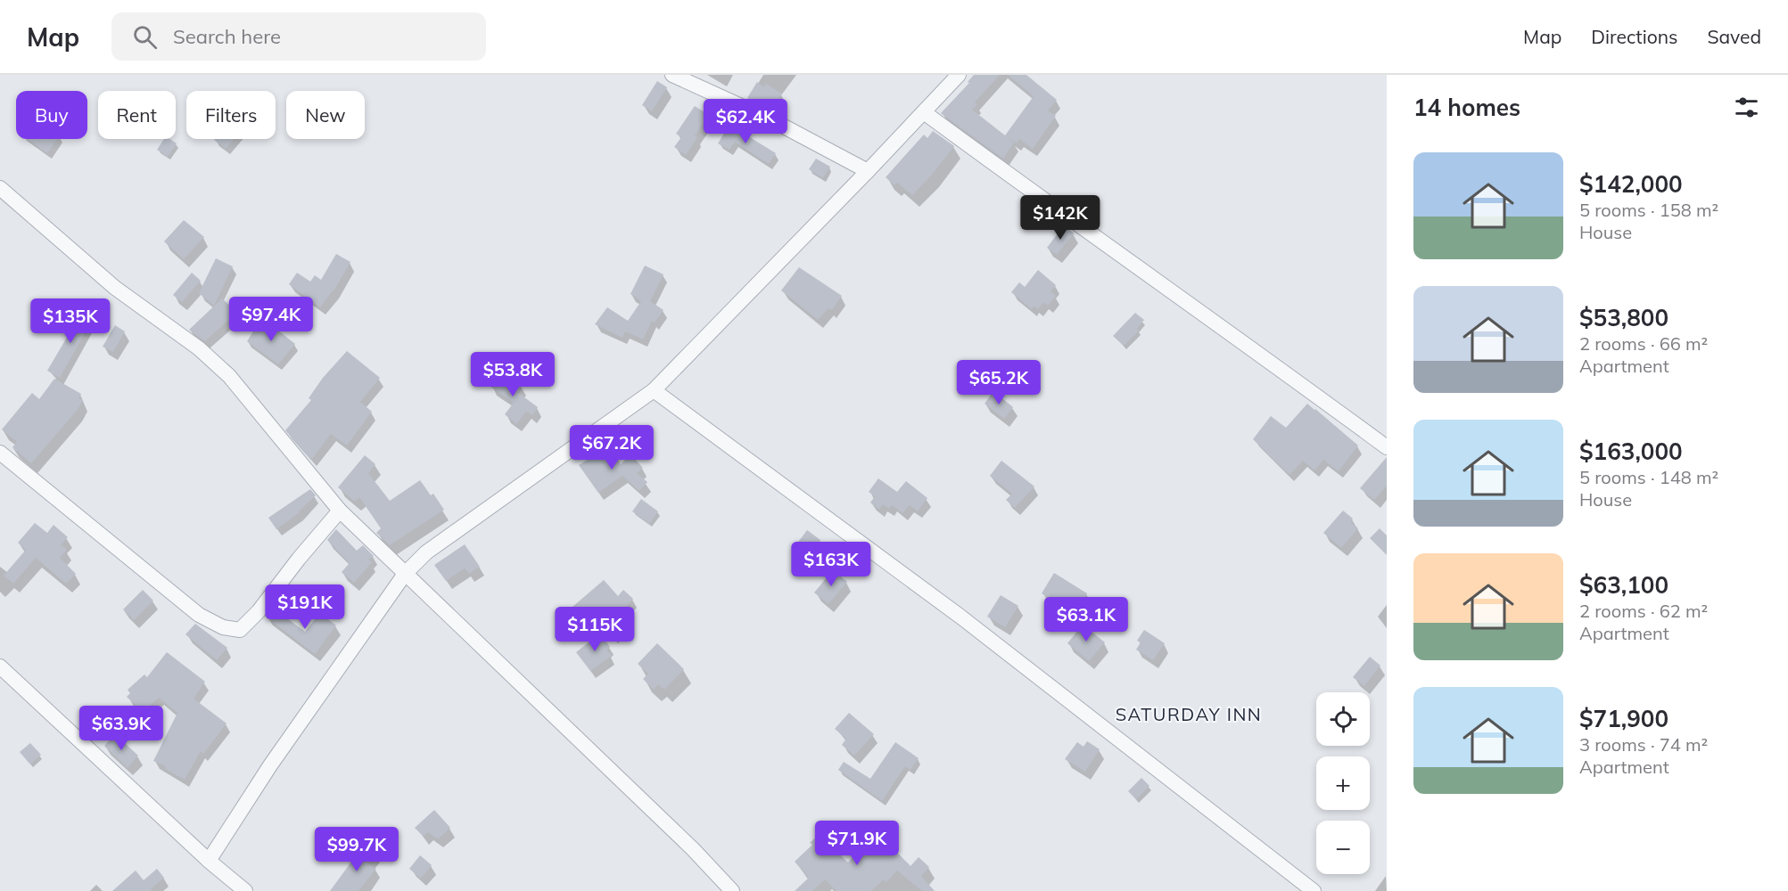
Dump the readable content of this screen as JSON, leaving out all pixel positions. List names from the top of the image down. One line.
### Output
{"districts":["SATURDAY INN"],"page":{"header":"Map","search":"Search here","nav":["Map","Directions","Saved"],"heading":"14 homes","chip":["Buy","Rent","Filters","New"],"price":["$62.4K","$142K","$97.4K","$135K","$53.8K","$65.2K","$67.2K","$163K","$191K","$63.1K","$115K","$63.9K","$71.9K","$99.7K"],"list":[{"name":"$142,000","note":"5 rooms · 158 m² · House"},{"name":"$53,800","note":"2 rooms · 66 m² · Apartment"},{"name":"$163,000","note":"5 rooms · 148 m² · House"},{"name":"$63,100","note":"2 rooms · 62 m² · Apartment"},{"name":"$71,900","note":"3 rooms · 74 m² · Apartment"}],"map_buttons":["+","−"]}}
